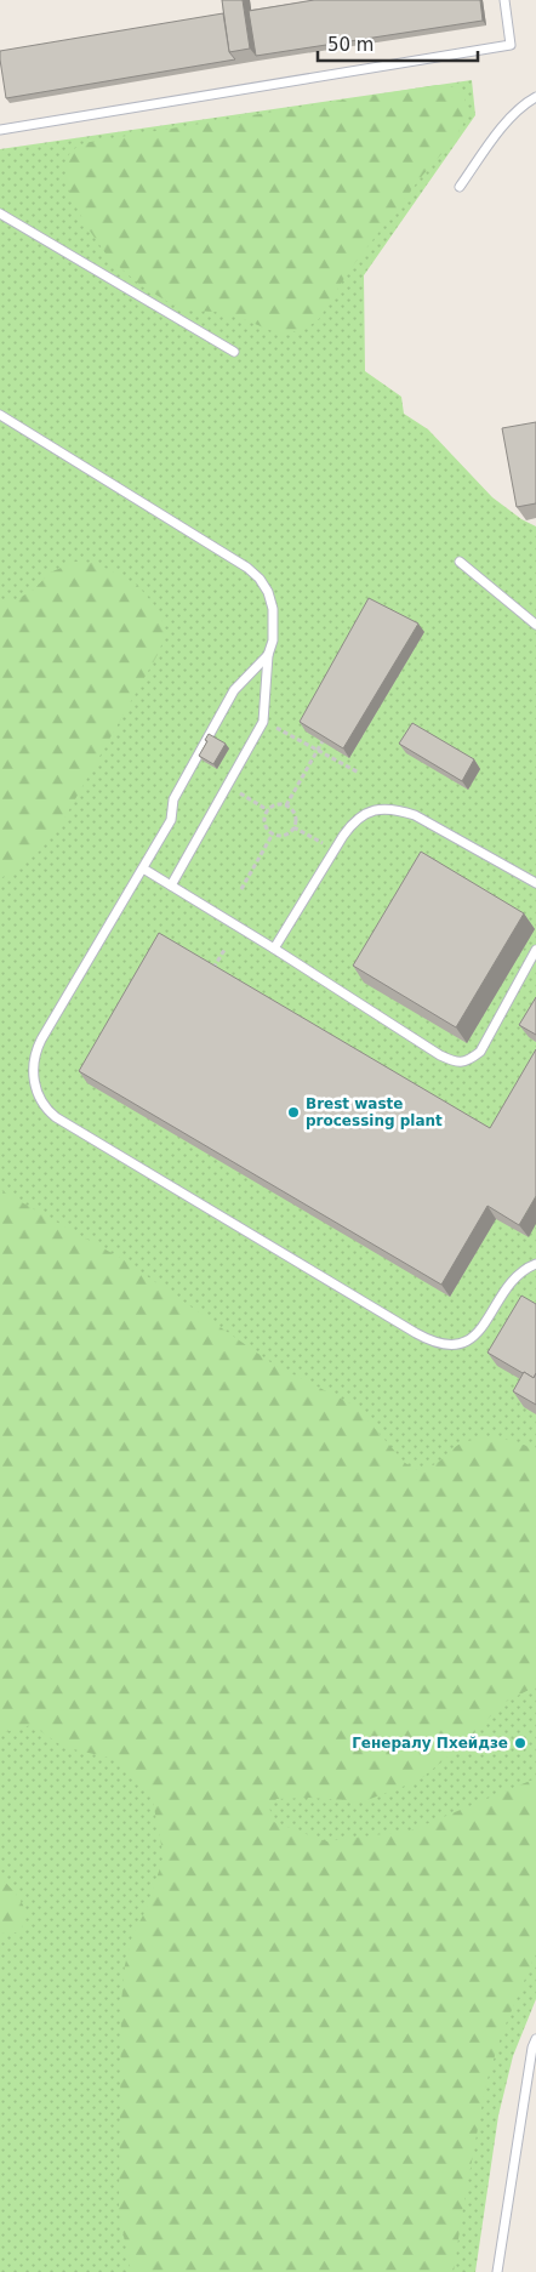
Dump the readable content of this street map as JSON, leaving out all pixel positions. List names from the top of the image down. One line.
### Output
{"places":["Brest waste processing plant","Генералу Пхейдзе"],"scale_bar":"50 m"}
